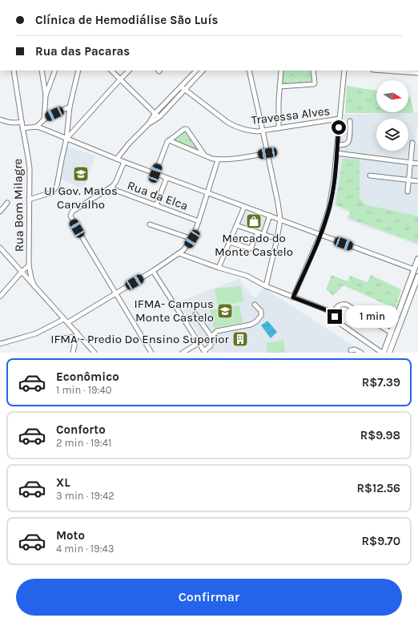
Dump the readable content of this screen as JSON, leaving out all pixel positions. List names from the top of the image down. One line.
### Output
{"streets":{"street":["Travessa Alves","Rua da Elca","Rua Bom Milagre"]},"places":{"school or university":["UI Gov. Matos Carvalho","IFMA- Campus Monte Castelo"],"shop":["Mercado do Monte Castelo"],"building":["IFMA - Predio Do Ensino Superior"]},"north":"right","page":{"banner":["Clínica de Hemodiálise São Luís","Rua das Pacaras"],"bubble":"1 min","list":[{"name":"Econômico","note":"1 min · 19:40","value":"R$7.39"},{"name":"Conforto","note":"2 min · 19:41","value":"R$9.98"},{"name":"XL","note":"3 min · 19:42","value":"R$12.56"},{"name":"Moto","note":"4 min · 19:43","value":"R$9.70"}],"buttons":"Confirmar"}}
